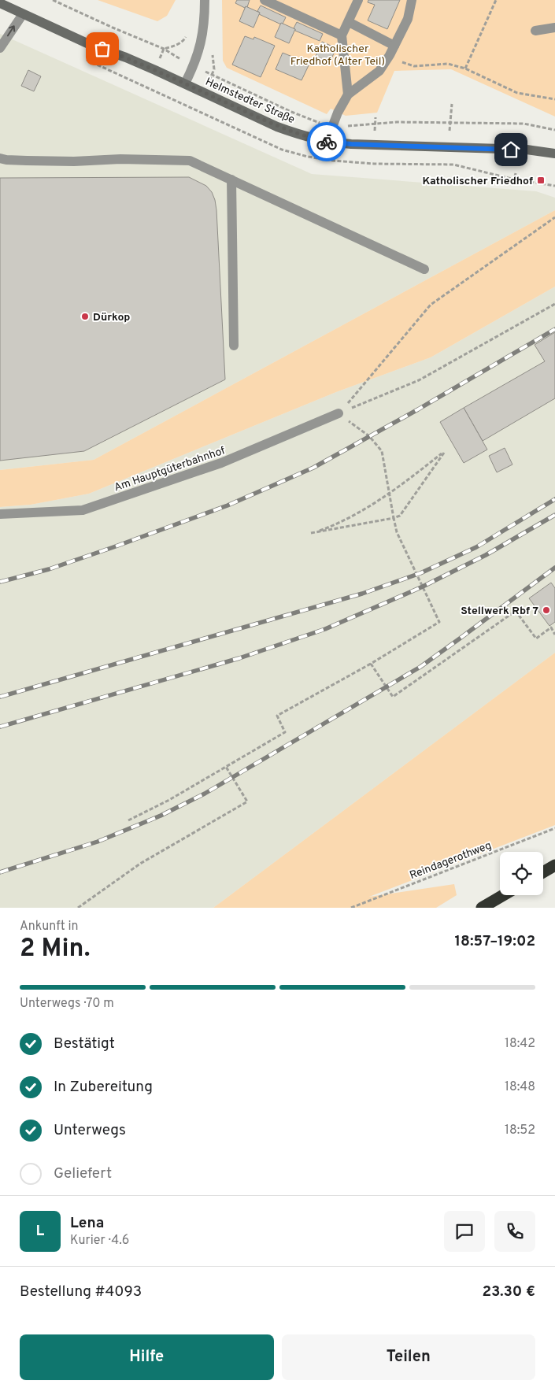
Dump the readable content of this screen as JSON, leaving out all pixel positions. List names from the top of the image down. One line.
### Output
{"streets":{"main road":["Helmstedter Straße"],"street":["Am Hauptgüterbahnhof"],"path":["Reindagerothweg"]},"parks":["Katholischer Friedhof (Alter Teil)"],"places":{"transit":["Katholischer Friedhof"],"other":["Dürkop","Stellwerk Rbf 7"]},"page":{"heading":["2 Min.","Ankunft in","18:57–19:02"],"panel":["Lena","Kurier · 4.6","Bestellung #4093","23.30 €"],"bar":"Unterwegs · 70 m","list":[["Bestätigt","18:42"],["In Zubereitung","18:48"],["Unterwegs","18:52"],"Geliefert"],"round":"L","buttons":["Hilfe","Teilen"]}}
